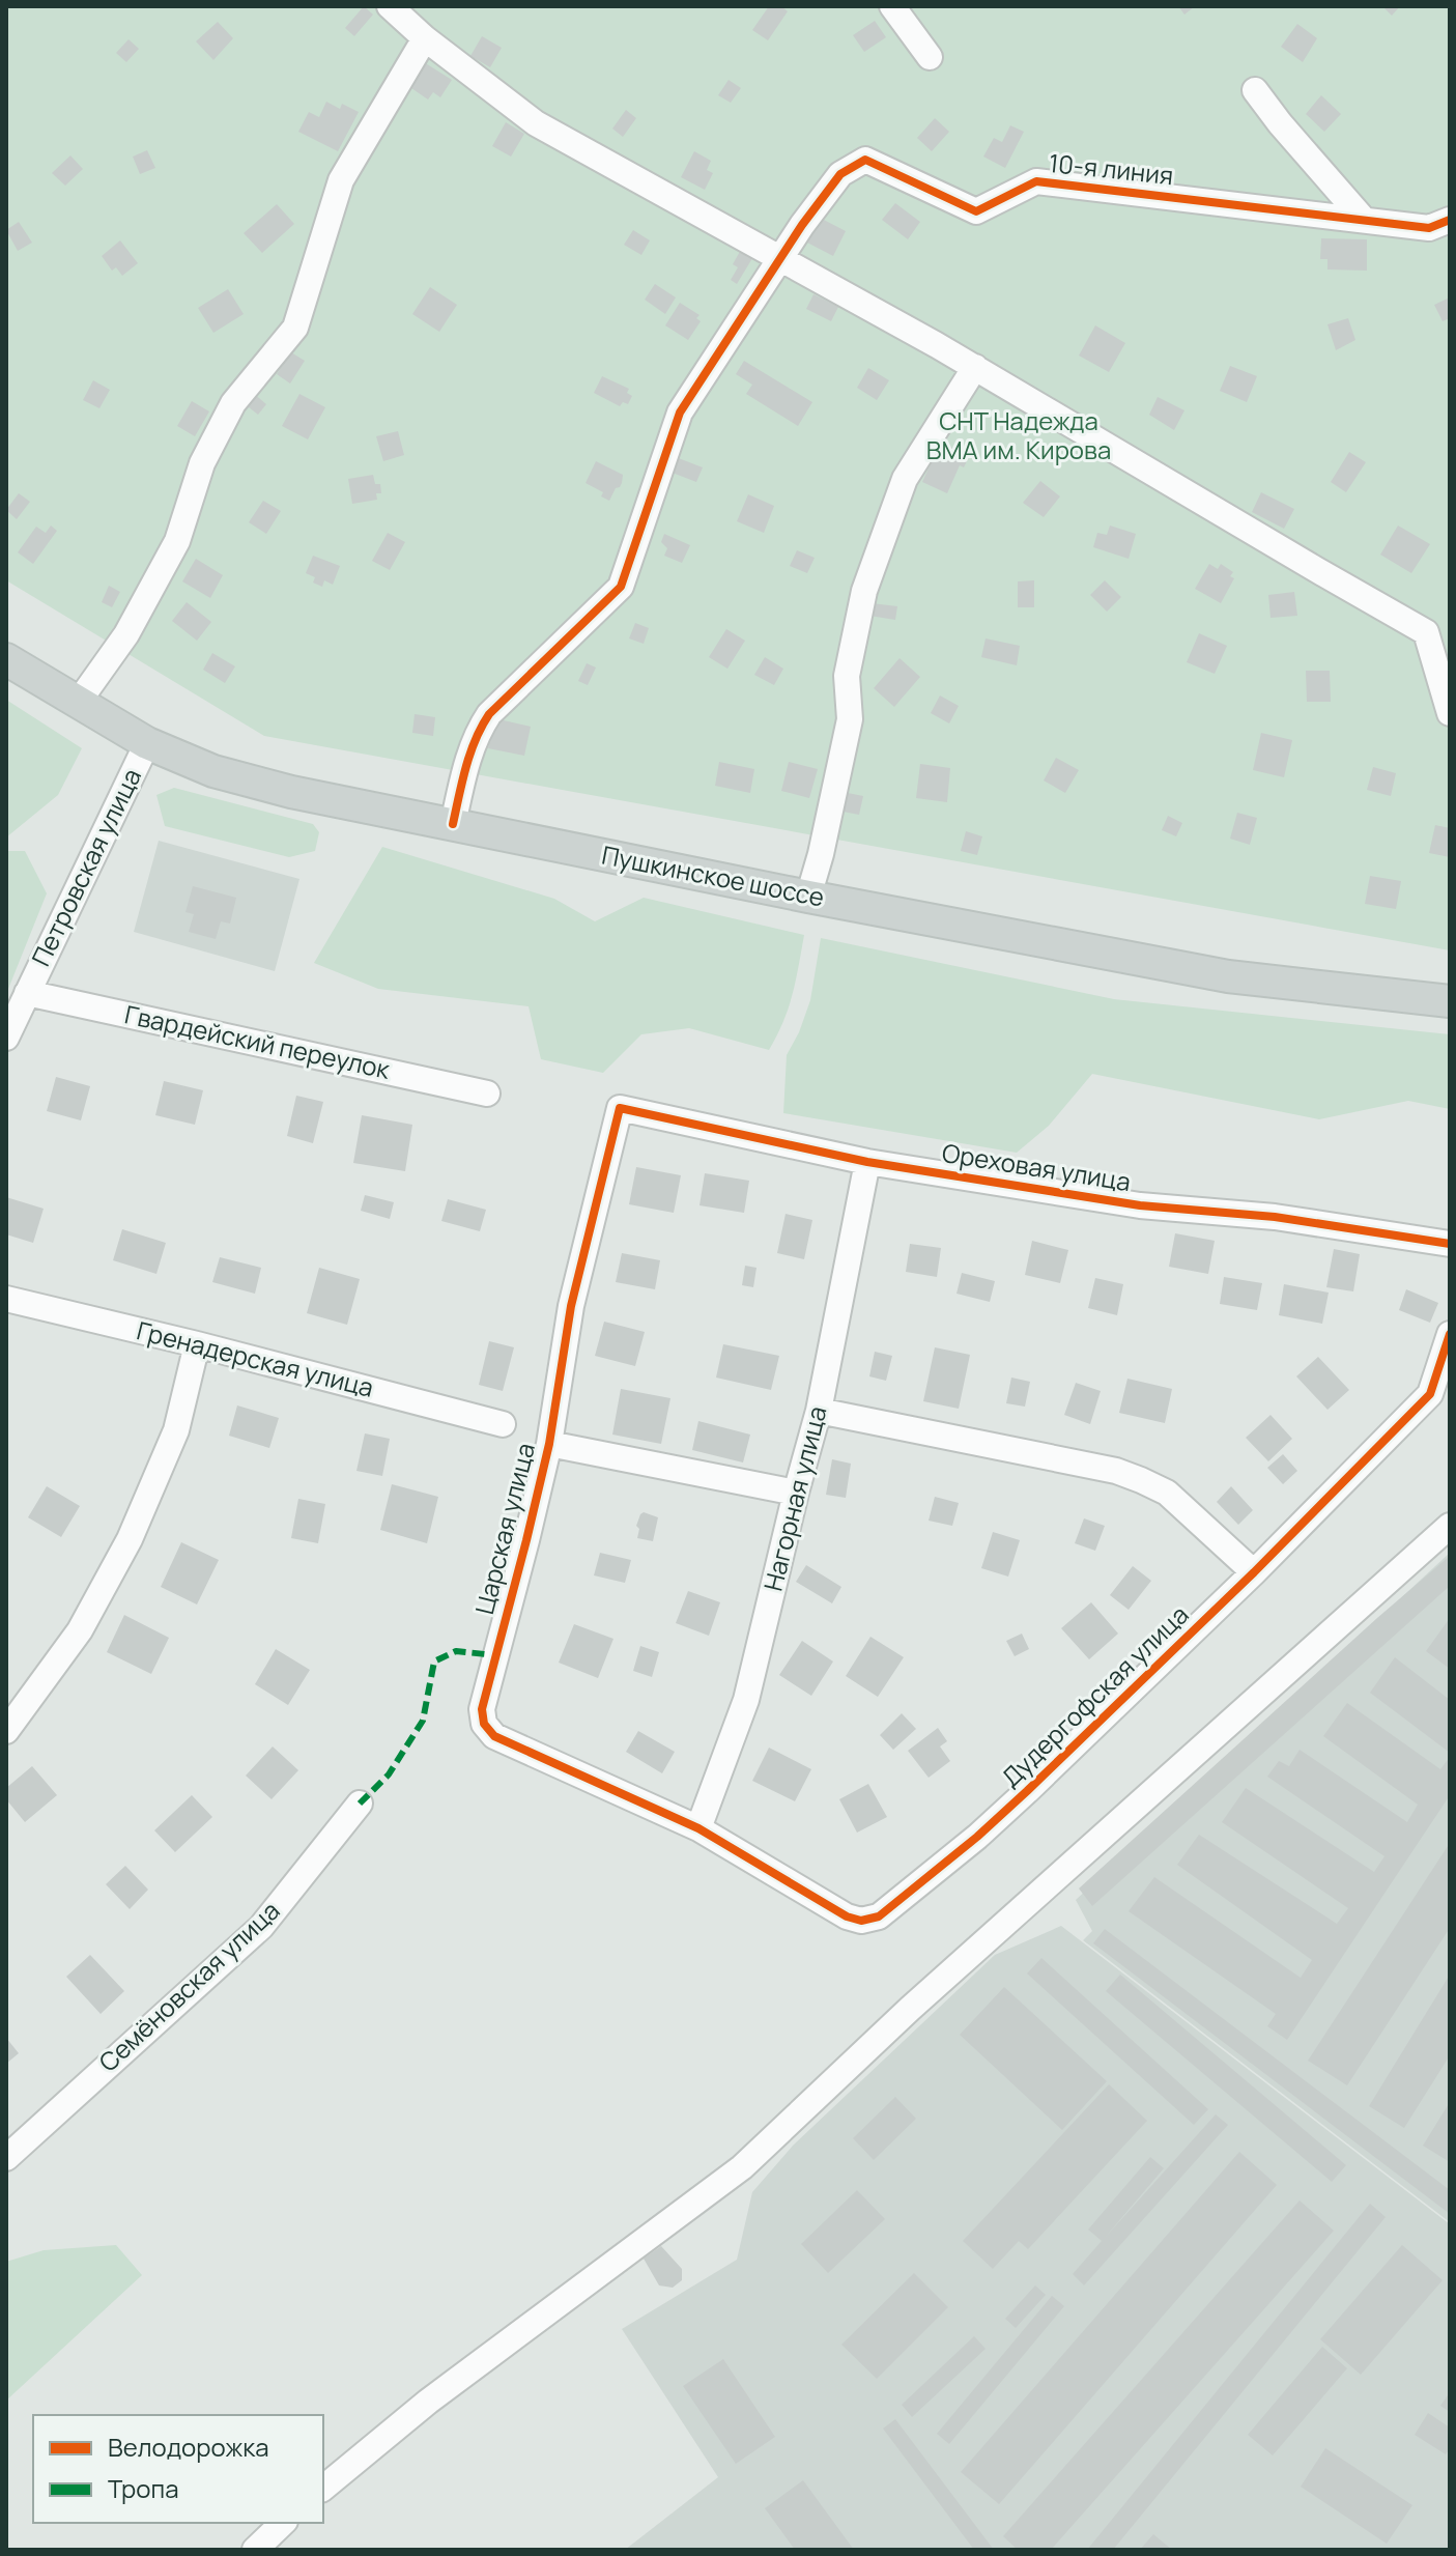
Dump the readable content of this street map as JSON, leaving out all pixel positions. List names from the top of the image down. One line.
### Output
{"streets":{"main road":["Пушкинское шоссе"],"street":["10-я линия","Петровская улица","Гвардейский переулок","Ореховая улица","Гренадерская улица","Нагорная улица","Царская улица","Дудергофская улица","Семёновская улица"]},"crossings":[["Петровская улица","Пушкинское шоссе"],["Петровская улица","Гвардейский переулок"],["Ореховая улица","Нагорная улица"],["Ореховая улица","Царская улица"],["Нагорная улица","Царская улица"],["Нагорная улица","Дудергофская улица"],["Царская улица","Дудергофская улица"]],"parks":["СНТ Надежда ВМА им. Кирова"],"legend":["Велодорожка","Тропа"]}
